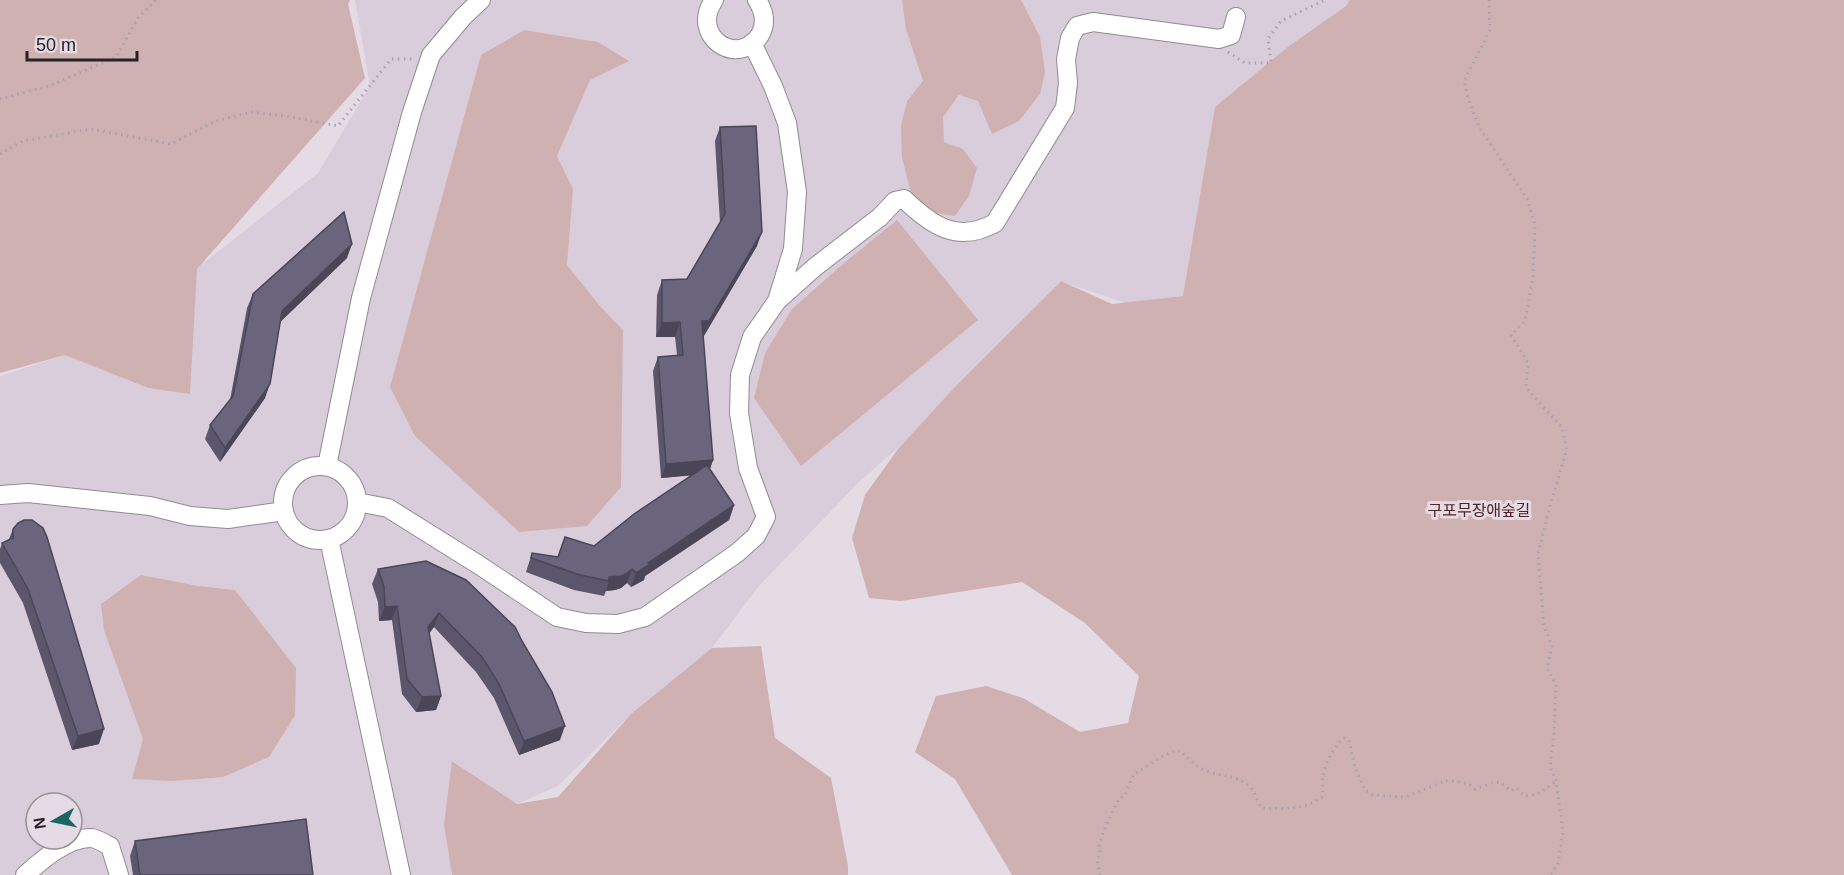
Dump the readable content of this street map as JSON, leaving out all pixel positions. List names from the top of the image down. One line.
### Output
{"parks":["구포무장애숲길"],"scale_bar":"50 m","north":"left"}
